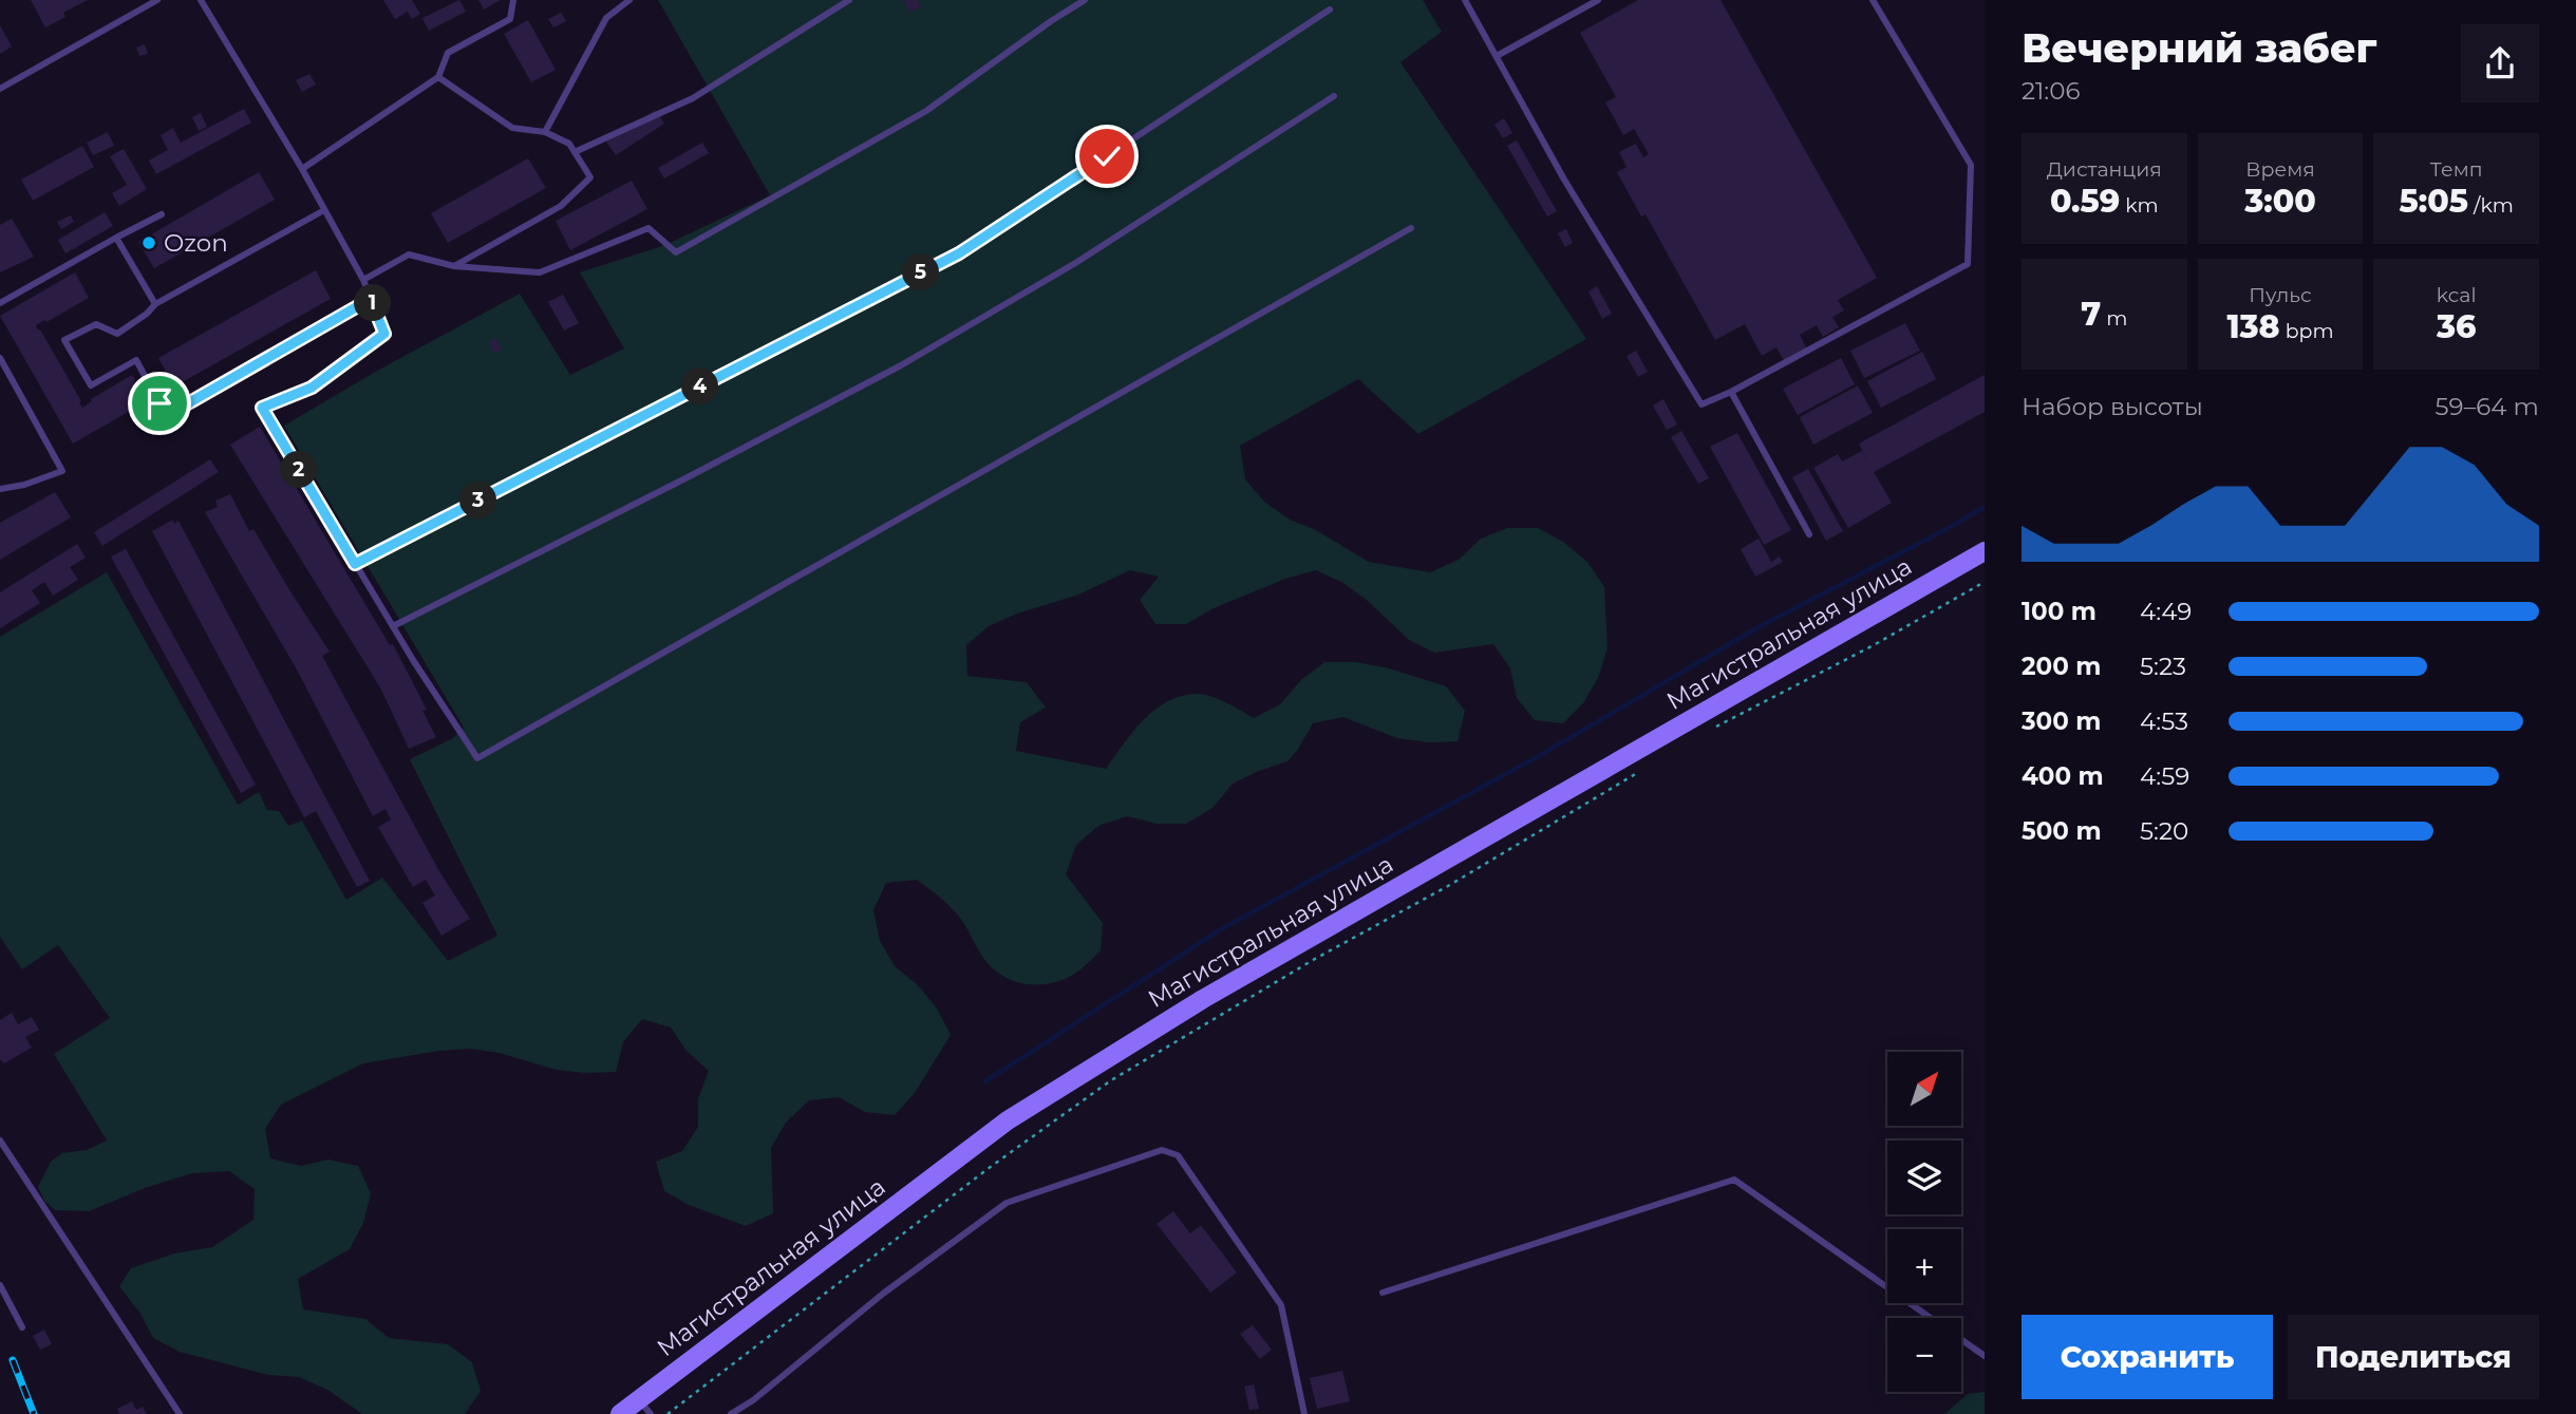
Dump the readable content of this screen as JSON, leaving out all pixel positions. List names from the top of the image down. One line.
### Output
{"streets":{"main road":["Магистральная улица"]},"places":["Ozon"],"north":"top right","page":{"heading":["Вечерний забег","21:06"],"stats":[["Дистанция","0.59 km"],["Время","3:00"],["Темп","5:05 /km"],["7 m"],["Пульс","138 bpm"],["kcal","36"]],"pins":["5","1","4","2","3"],"chart":["Набор высоты","59–64 m"],"list":[{"name":"100 m","note":"4:49"},{"name":"200 m","note":"5:23"},{"name":"300 m","note":"4:53"},{"name":"400 m","note":"4:59"},{"name":"500 m","note":"5:20"}],"map_buttons":["+","−"],"buttons":["Сохранить","Поделиться"]}}
